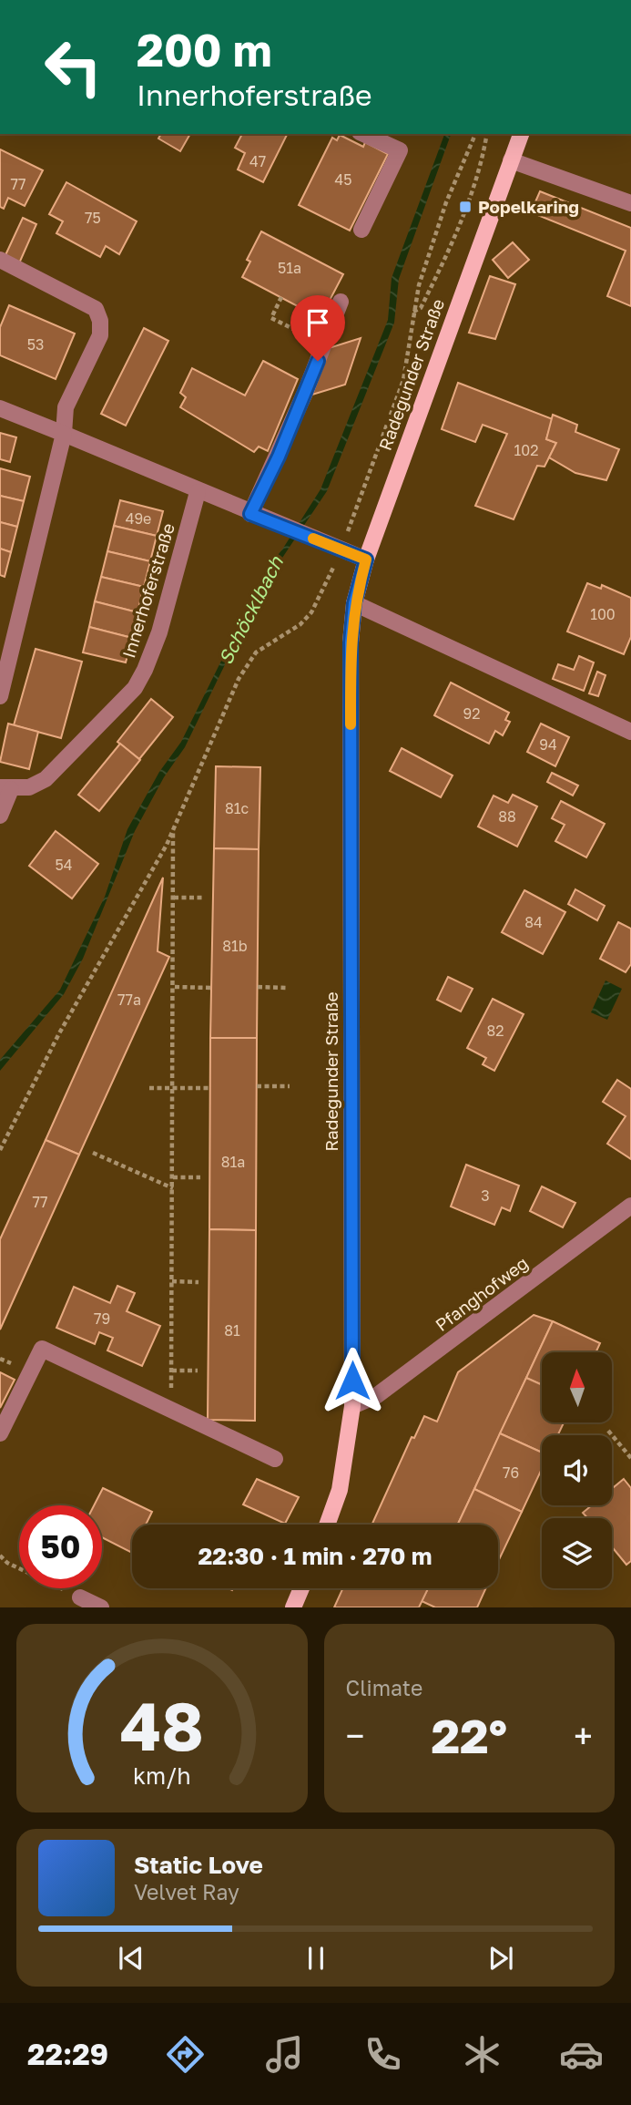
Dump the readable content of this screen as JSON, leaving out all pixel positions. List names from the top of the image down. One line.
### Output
{"streets":{"main road":["Radegunder Straße"],"street":["Innerhoferstraße","Pfanghofweg"]},"crossings":[["Radegunder Straße","Pfanghofweg"]],"water":["Schöcklbach"],"places":{"transit":["Popelkaring"]},"house_numbers":["47","45","77","75","51a","53","102","49e","100","92","94","81c","88","54","84","81b","77a","82","81a","3","77","79","81","76"],"north":"top","page":{"turn":["200 m","Innerhoferstraße"],"limit":"50","trip":"22:30 · 1 min · 270 m","tile":"Climate","heat":["−","22°","+"],"song":["Static Love","Velvet Ray"],"tabs":"22:29","gauge":["48","km/h"]}}
